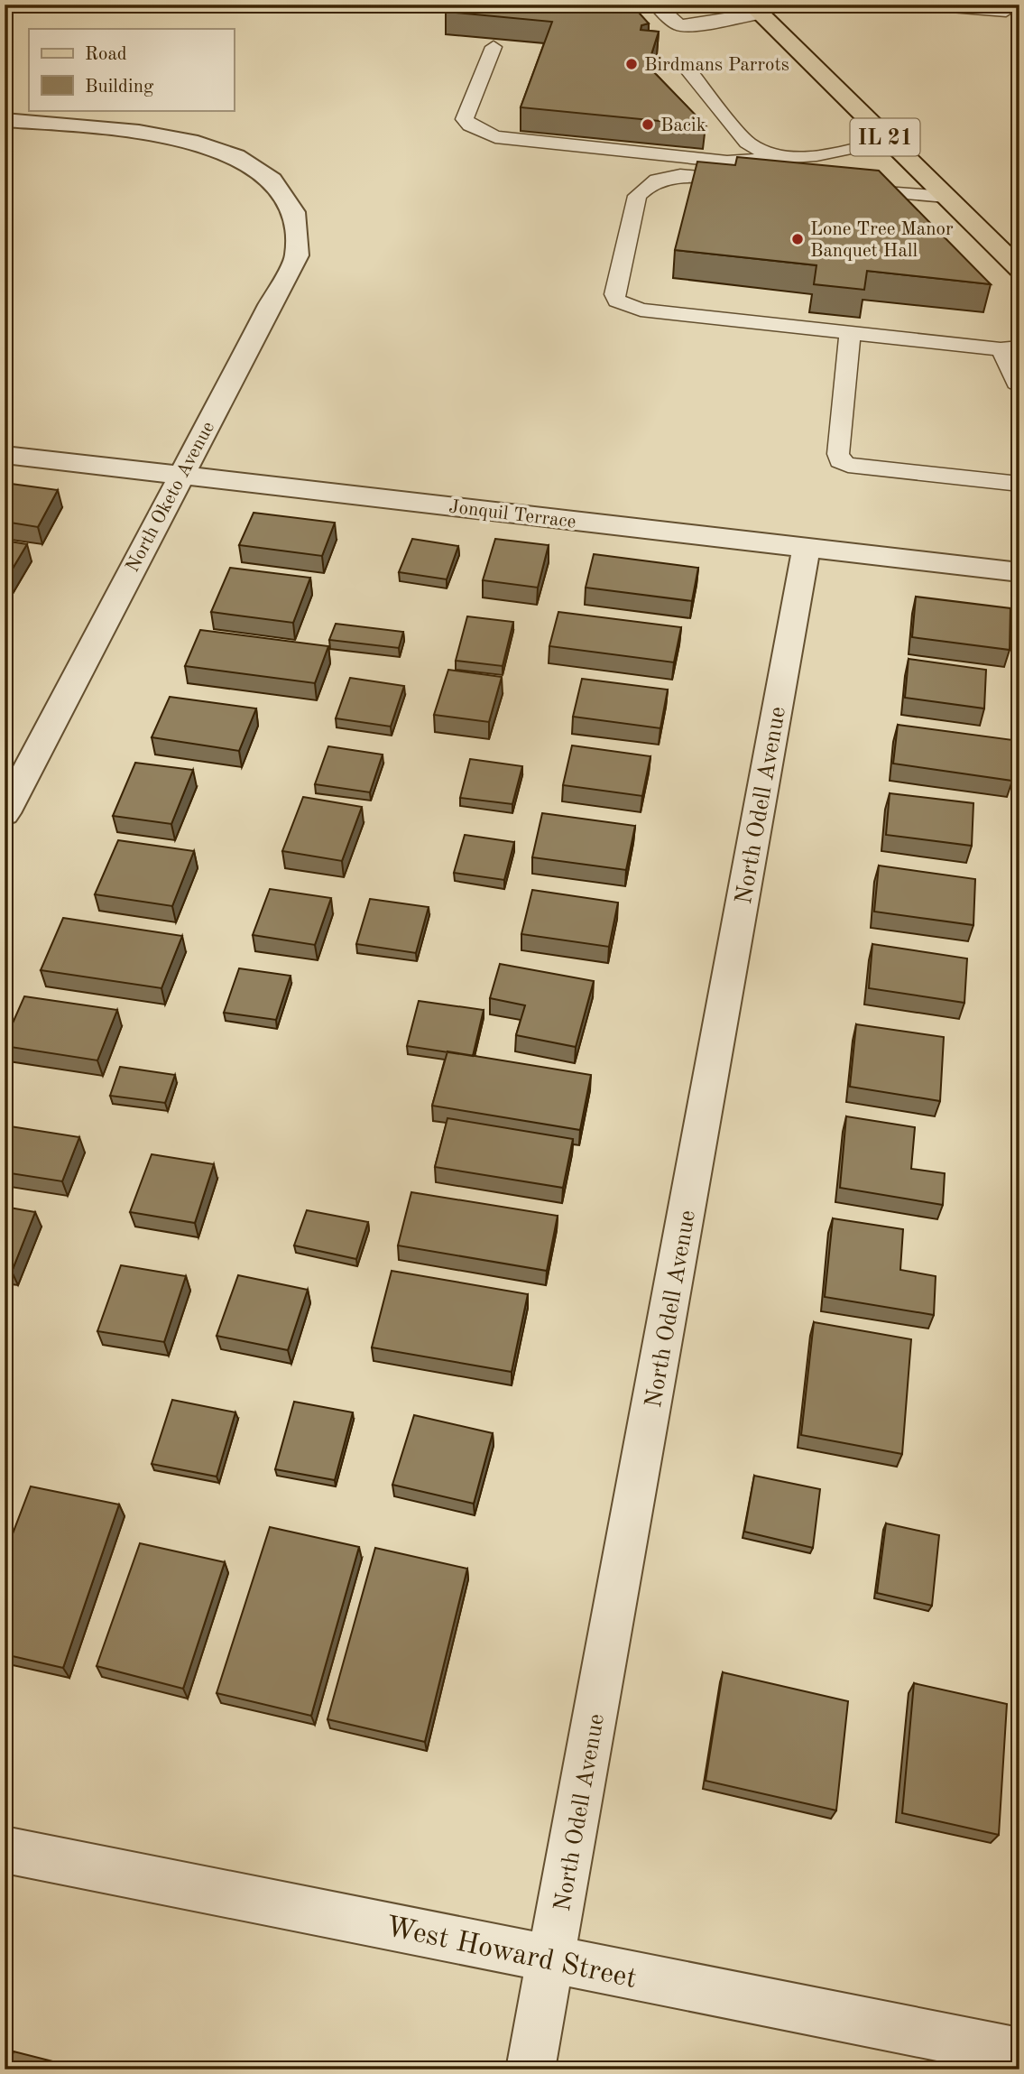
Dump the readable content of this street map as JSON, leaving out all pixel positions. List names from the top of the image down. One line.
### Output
{"streets":{"main road":["IL 21"],"street":["North Oketo Avenue","Jonquil Terrace","North Odell Avenue","West Howard Street"]},"crossings":[["North Oketo Avenue","Jonquil Terrace"],["Jonquil Terrace","North Odell Avenue"],["North Odell Avenue","West Howard Street"]],"places":["Birdmans Parrots","Bacik","Lone Tree Manor Banquet Hall"],"legend":["Road","Building"]}
